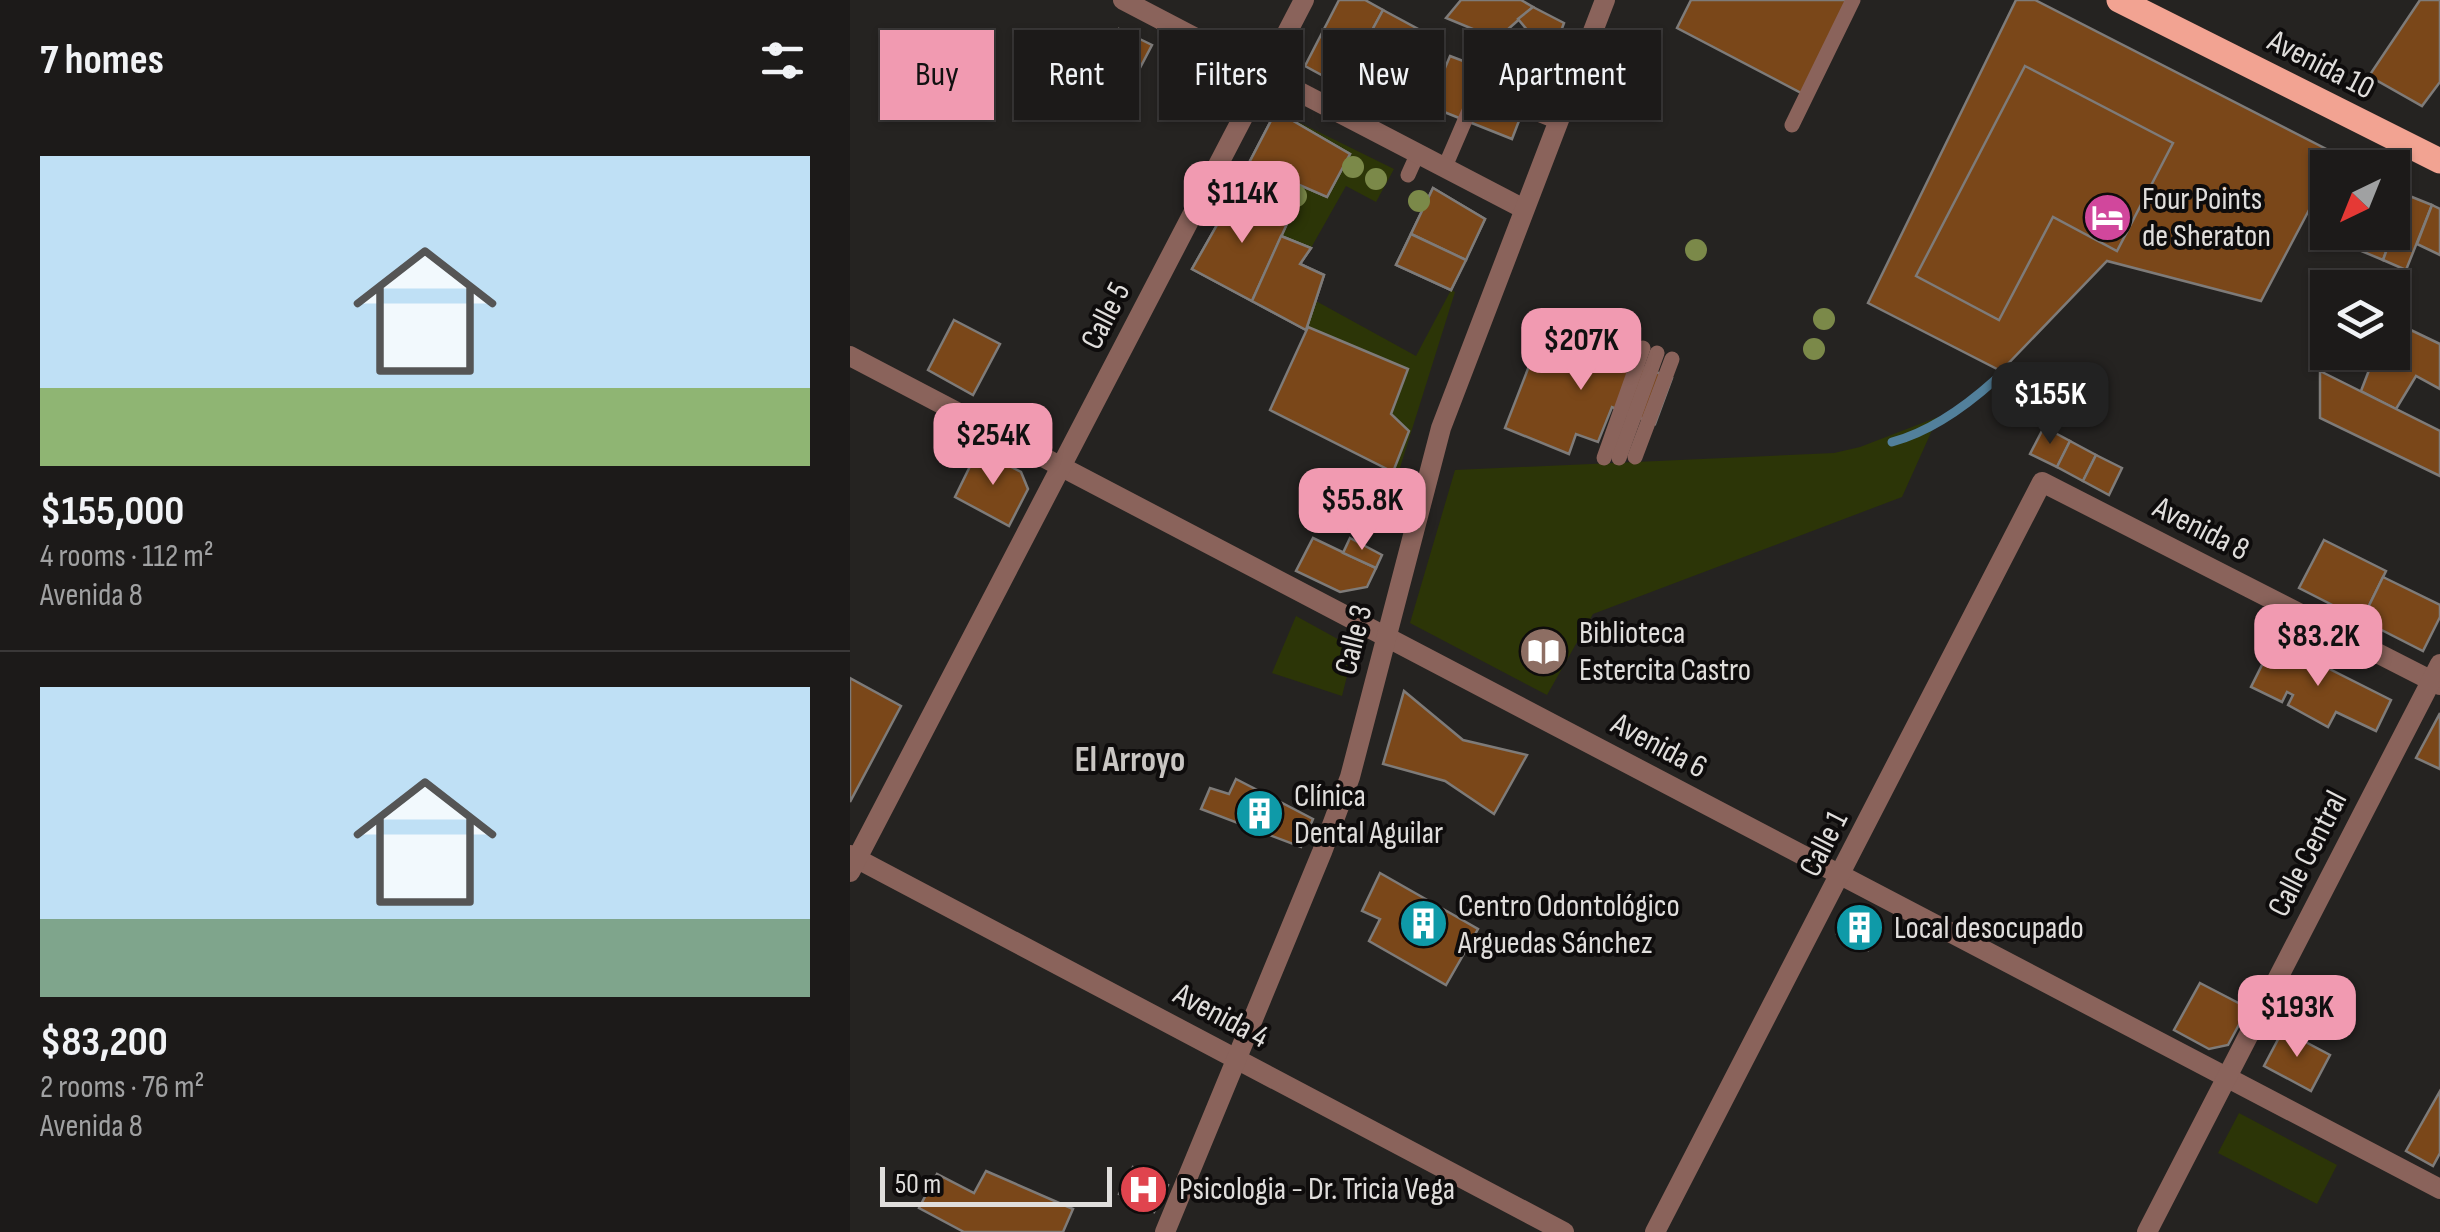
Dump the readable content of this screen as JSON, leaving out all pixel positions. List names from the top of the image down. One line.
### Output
{"streets":{"main road":["Avenida 10"],"street":["Calle 5","Avenida 8","Calle 3","Avenida 6","Calle 1","Calle Central","Avenida 4"]},"crossings":[["Calle 5","Avenida 6"],["Calle 5","Avenida 4"],["Avenida 8","Calle 1"],["Avenida 8","Calle Central"],["Calle 3","Avenida 6"],["Calle 3","Avenida 4"],["Avenida 6","Calle 1"],["Avenida 6","Calle Central"]],"districts":["El Arroyo"],"places":{"hotel":["Four Points de Sheraton"],"library":["Biblioteca Estercita Castro"],"building":["Clínica Dental Aguilar","Centro Odontológico Arguedas Sánchez","Local desocupado"],"hospital":["Psicologia - Dr. Tricia Vega"]},"scale_bar":"50 m","north":"bottom left","page":{"heading":"7 homes","chip":["Buy","Rent","Filters","New","Apartment"],"list":[{"name":"$155,000","note":"4 rooms · 112 m² · Avenida 8"},{"name":"$83,200","note":"2 rooms · 76 m² · Avenida 8"}],"price":["$114K","$207K","$155K","$254K","$55.8K","$83.2K","$193K"],"scale":"50 m"}}
